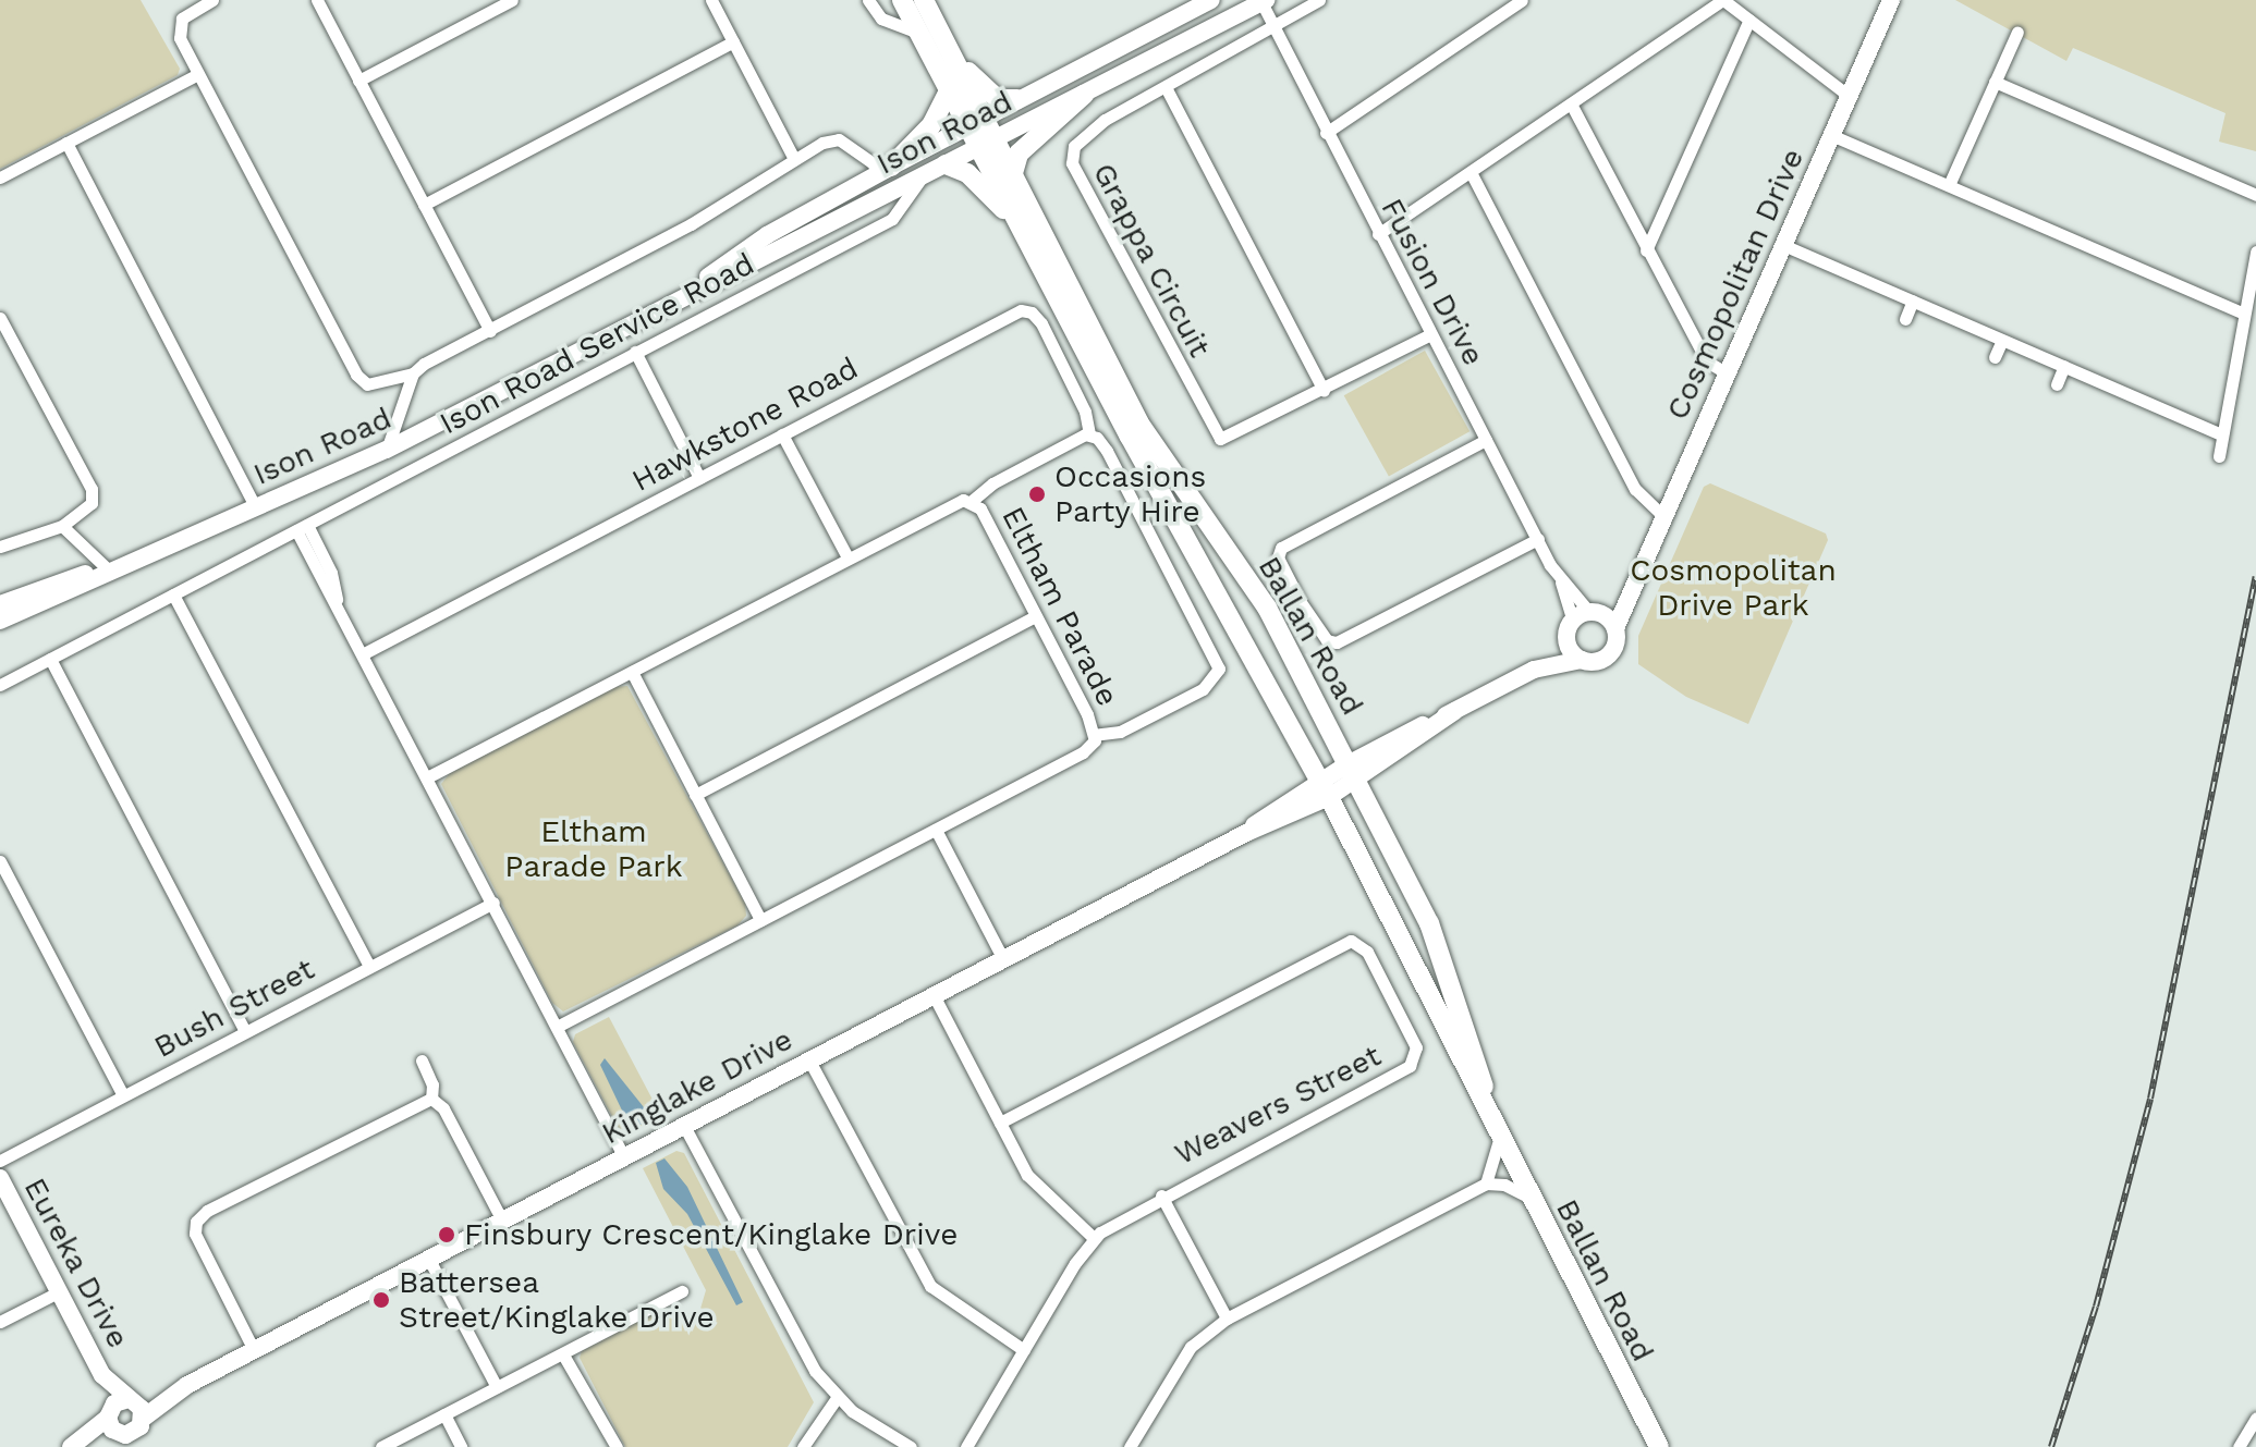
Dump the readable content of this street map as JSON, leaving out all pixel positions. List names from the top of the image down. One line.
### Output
{"streets":{"main road":["Ballan Road"],"street":["Ison Road","Grappa Circuit","Fusion Drive","Cosmopolitan Drive","Ison Road Service Road","Hawkstone Road","Eltham Parade","Bush Street","Kinglake Drive","Weavers Street","Eureka Drive"]},"crossings":[["Ison Road","Fusion Drive"],["Ison Road","Ison Road Service Road"],["Ison Road","Ballan Road"],["Grappa Circuit","Fusion Drive"],["Fusion Drive","Cosmopolitan Drive"],["Ballan Road","Kinglake Drive"],["Kinglake Drive","Eureka Drive"]],"parks":["Cosmopolitan Drive Park","Eltham Parade Park"],"places":["Occasions Party Hire","Finsbury Crescent/Kinglake Drive","Battersea Street/Kinglake Drive"]}
